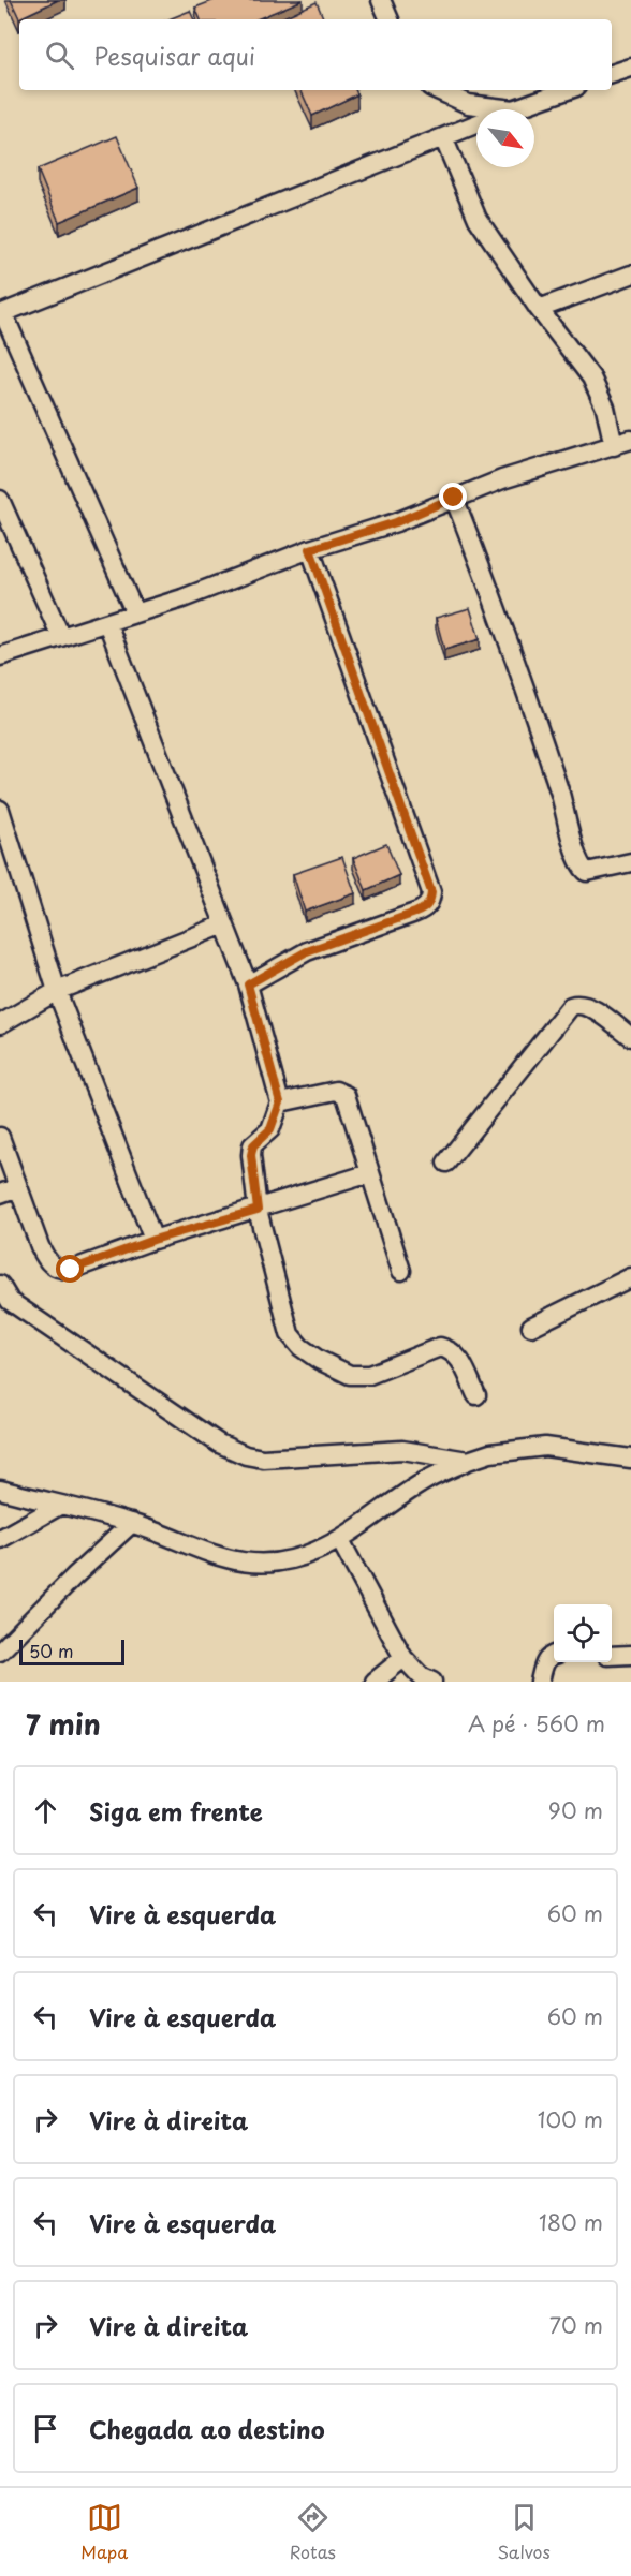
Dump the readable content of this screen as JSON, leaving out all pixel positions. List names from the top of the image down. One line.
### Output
{"scale_bar":"50 m","north":"bottom right","page":{"search":"Pesquisar aqui","scale":"50 m","heading":["7 min","A pé · 560 m"],"list":[["Siga em frente","90 m"],["Vire à esquerda","60 m"],["Vire à esquerda","60 m"],["Vire à direita","100 m"],["Vire à esquerda","180 m"],["Vire à direita","70 m"],"Chegada ao destino"],"nav":["Mapa","Rotas","Salvos"]}}
